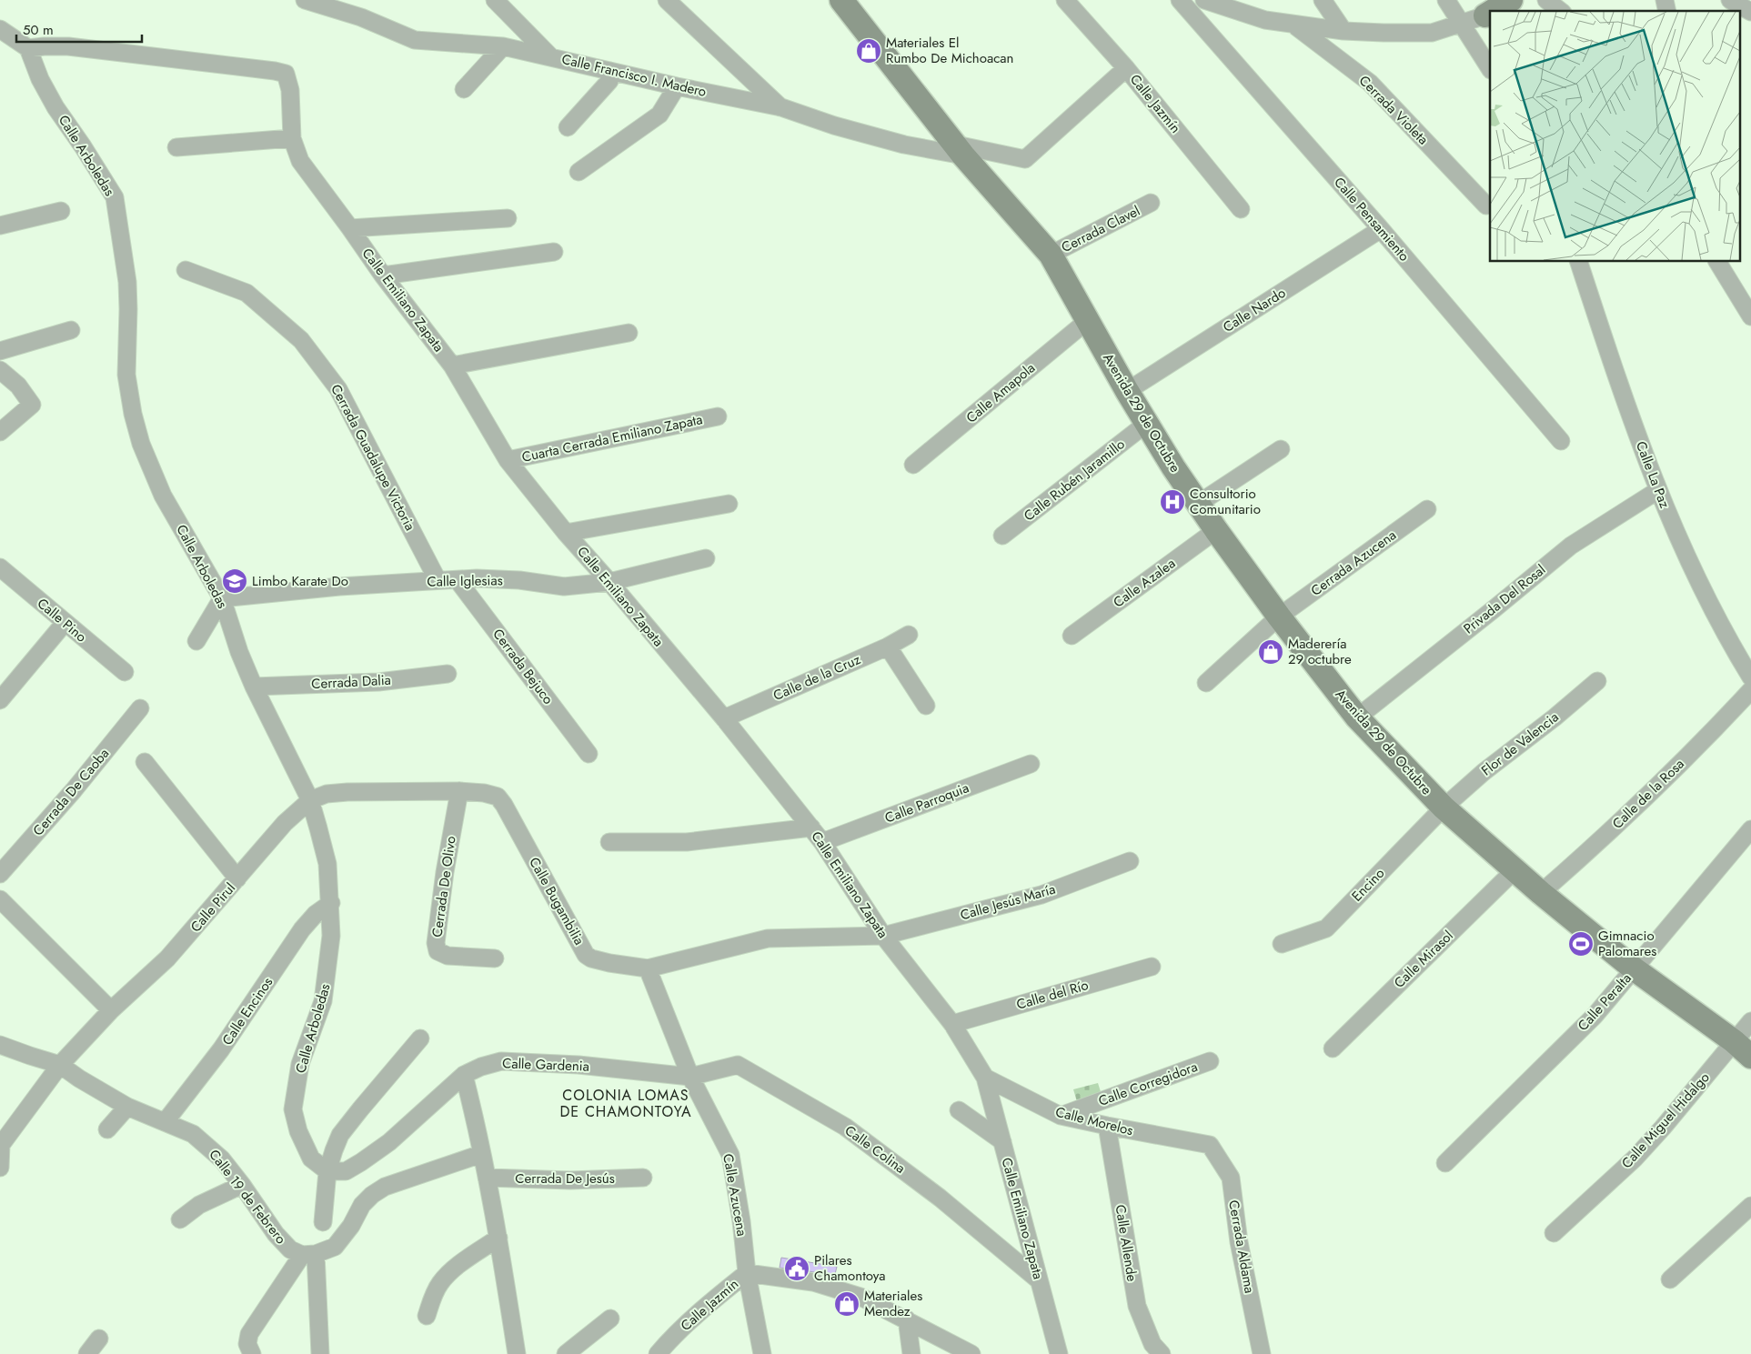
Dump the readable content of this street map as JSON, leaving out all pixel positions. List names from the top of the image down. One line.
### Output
{"streets":{"street":["Calle Francisco I. Madero","Calle Jazmín","Cerrada Violeta","Calle Arboledas","Calle Pensamiento","Cerrada Clavel","Calle Emiliano Zapata","Calle Nardo","Calle Amapola","Avenida 29 de Octubre","Cuarta Cerrada Emiliano Zapata","Cerrada Guadalupe Victoria","Calle La Paz","Calle Rubén Jaramillo","Cerrada Azucena","Calle Iglesias","Calle Azalea","Privada Del Rosal","Calle Pino","Cerrada Bejuco","Calle de la Cruz","Cerrada Dalia","Flor de Valencia","Cerrada De Caoba","Calle de la Rosa","Calle Parroquia","Encino","Cerrada De Olivo","Calle Bugambilia","Calle Jesús María","Calle Pirul","Calle Mirasol","Calle del Río","Calle Peralta","Calle Encinos","Calle Gardenia","Calle Corregidora","Calle Miguel Hidalgo","Calle Morelos","Calle Colina","Cerrada De Jesús","Calle Azucena","Calle 19 de Febrero","Calle Allende","Cerrada Aldama"]},"crossings":[["Calle Francisco I. Madero","Calle Jazmín"],["Calle Francisco I. Madero","Avenida 29 de Octubre"],["Calle Jazmín","Calle Azucena"],["Calle Arboledas","Calle Emiliano Zapata"],["Calle Arboledas","Calle Iglesias"],["Calle Arboledas","Cerrada Dalia"],["Calle Arboledas","Calle Bugambilia"],["Calle Arboledas","Calle Pirul"],["Calle Arboledas","Calle Encinos"],["Calle Arboledas","Calle Gardenia"],["Calle Pensamiento","Calle Nardo"],["Cerrada Clavel","Avenida 29 de Octubre"],["Calle Emiliano Zapata","Cuarta Cerrada Emiliano Zapata"],["Calle Emiliano Zapata","Calle Iglesias"],["Calle Emiliano Zapata","Calle de la Cruz"],["Calle Emiliano Zapata","Calle Parroquia"],["Calle Emiliano Zapata","Calle Bugambilia"],["Calle Emiliano Zapata","Calle Jesús María"],["Calle Emiliano Zapata","Calle del Río"],["Calle Emiliano Zapata","Calle Morelos"],["Calle Emiliano Zapata","Calle Colina"],["Calle Nardo","Avenida 29 de Octubre"],["Calle Amapola","Avenida 29 de Octubre"],["Avenida 29 de Octubre","Calle Rubén Jaramillo"],["Avenida 29 de Octubre","Cerrada Azucena"],["Avenida 29 de Octubre","Calle Azalea"],["Avenida 29 de Octubre","Privada Del Rosal"],["Avenida 29 de Octubre","Flor de Valencia"],["Avenida 29 de Octubre","Calle de la Rosa"],["Avenida 29 de Octubre","Encino"],["Avenida 29 de Octubre","Calle Mirasol"],["Avenida 29 de Octubre","Calle Peralta"],["Avenida 29 de Octubre","Calle Miguel Hidalgo"],["Cerrada Guadalupe Victoria","Calle Iglesias"],["Calle La Paz","Privada Del Rosal"],["Calle Iglesias","Cerrada Bejuco"],["Flor de Valencia","Encino"],["Cerrada De Olivo","Calle Bugambilia"],["Calle Bugambilia","Calle Jesús María"],["Calle Bugambilia","Calle Pirul"],["Calle Bugambilia","Calle Azucena"],["Calle Pirul","Calle 19 de Febrero"],["Calle Encinos","Calle 19 de Febrero"],["Calle Gardenia","Calle Colina"],["Calle Gardenia","Calle Azucena"],["Calle Corregidora","Calle Morelos"],["Calle Morelos","Calle Allende"],["Calle Morelos","Cerrada Aldama"],["Calle Colina","Calle Azucena"]],"districts":["COLONIA LOMAS DE CHAMONTOYA"],"places":{"shop":["Materiales El Rumbo De Michoacan","Maderería 29 octubre","Materiales Mendez"],"hospital":["Consultorio Comunitario"],"school or university":["Limbo Karate Do"],"sports":["Gimnacio Palomares"],"public building":["Pilares Chamontoya"]},"scale_bar":"50 m"}
